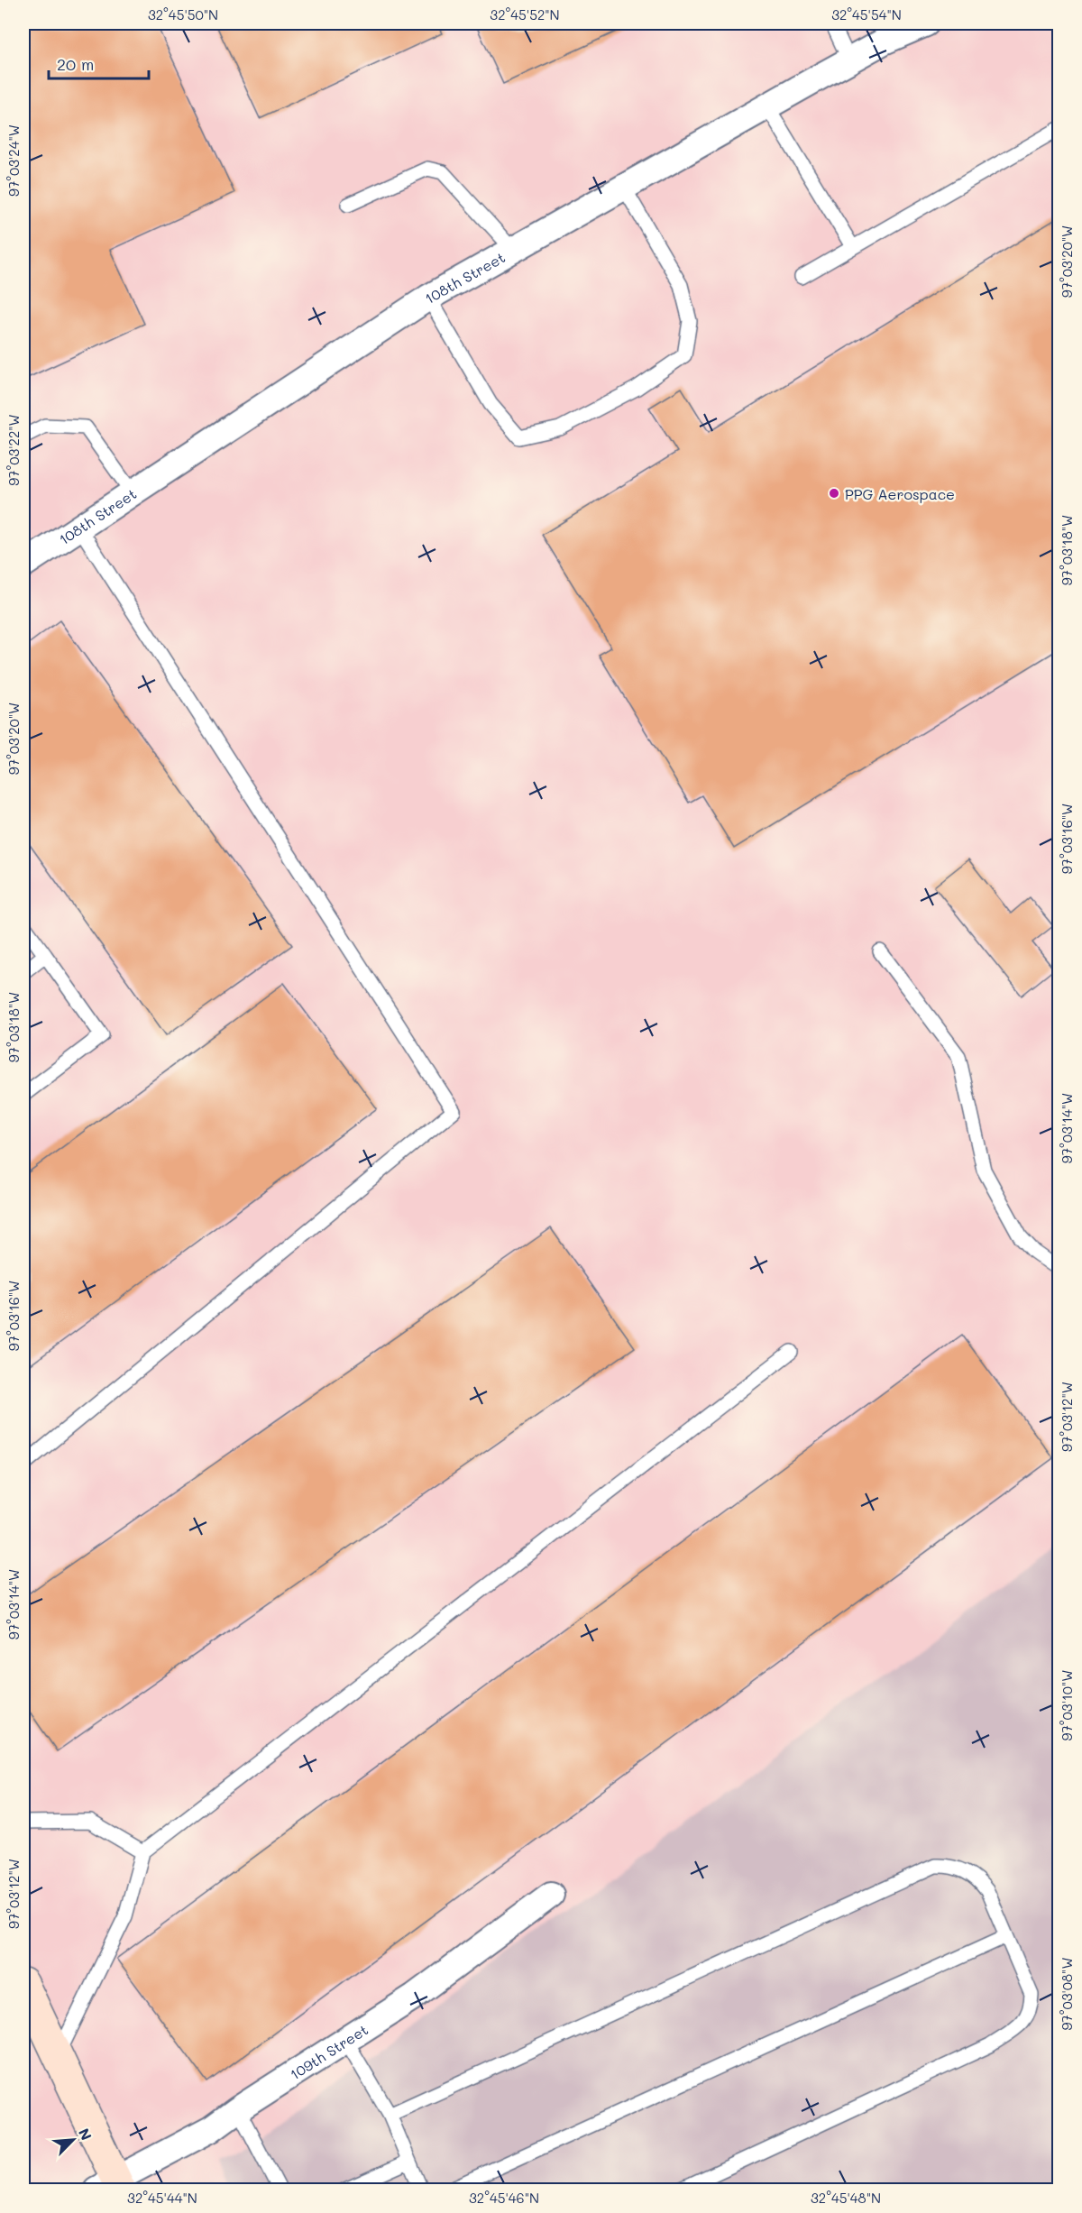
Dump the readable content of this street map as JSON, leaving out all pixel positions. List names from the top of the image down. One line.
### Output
{"streets":{"street":["108th Street","109th Street"]},"places":["PPG Aerospace"],"scale_bar":"20 m","north":"top right","coordinates":["32°45'50\"N","32°45'52\"N","32°45'54\"N","97°03'24\"W","97°03'20\"W","97°03'22\"W","97°03'18\"W","97°03'16\"W","97°03'14\"W","97°03'12\"W","97°03'10\"W","97°03'08\"W","32°45'44\"N","32°45'46\"N","32°45'48\"N"]}
